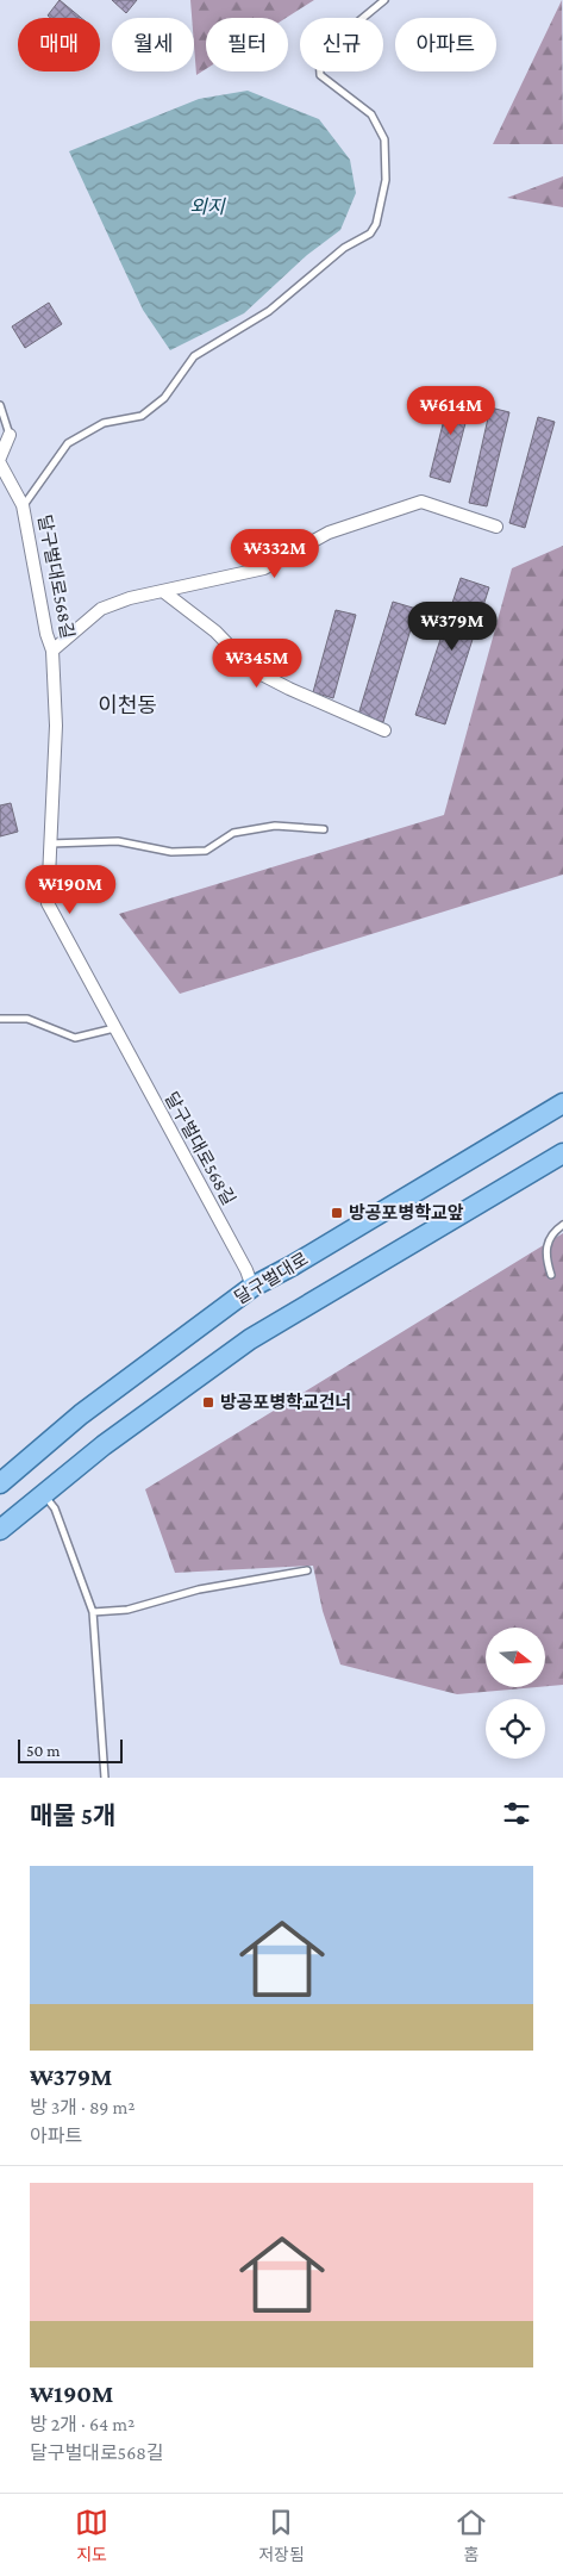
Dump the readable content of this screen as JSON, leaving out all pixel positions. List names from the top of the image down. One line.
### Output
{"streets":{"main road":["달구벌대로"],"street":["달구벌대로568길"]},"crossings":[["달구벌대로568길","달구벌대로"]],"districts":["이천동"],"water":["외지"],"places":{"transit":["방공포병학교앞","방공포병학교건너"]},"scale_bar":"50 m","north":"right","page":{"chip":["매매","월세","필터","신규","아파트"],"price":["₩614M","₩332M","₩379M","₩345M","₩190M"],"scale":"50 m","heading":"매물 5개","list":[{"name":"₩379M","note":"방 3개 · 89 m² · 아파트"},{"name":"₩190M","note":"방 2개 · 64 m² · 달구벌대로568길"}],"tabs":["지도","저장됨","홈"]}}
